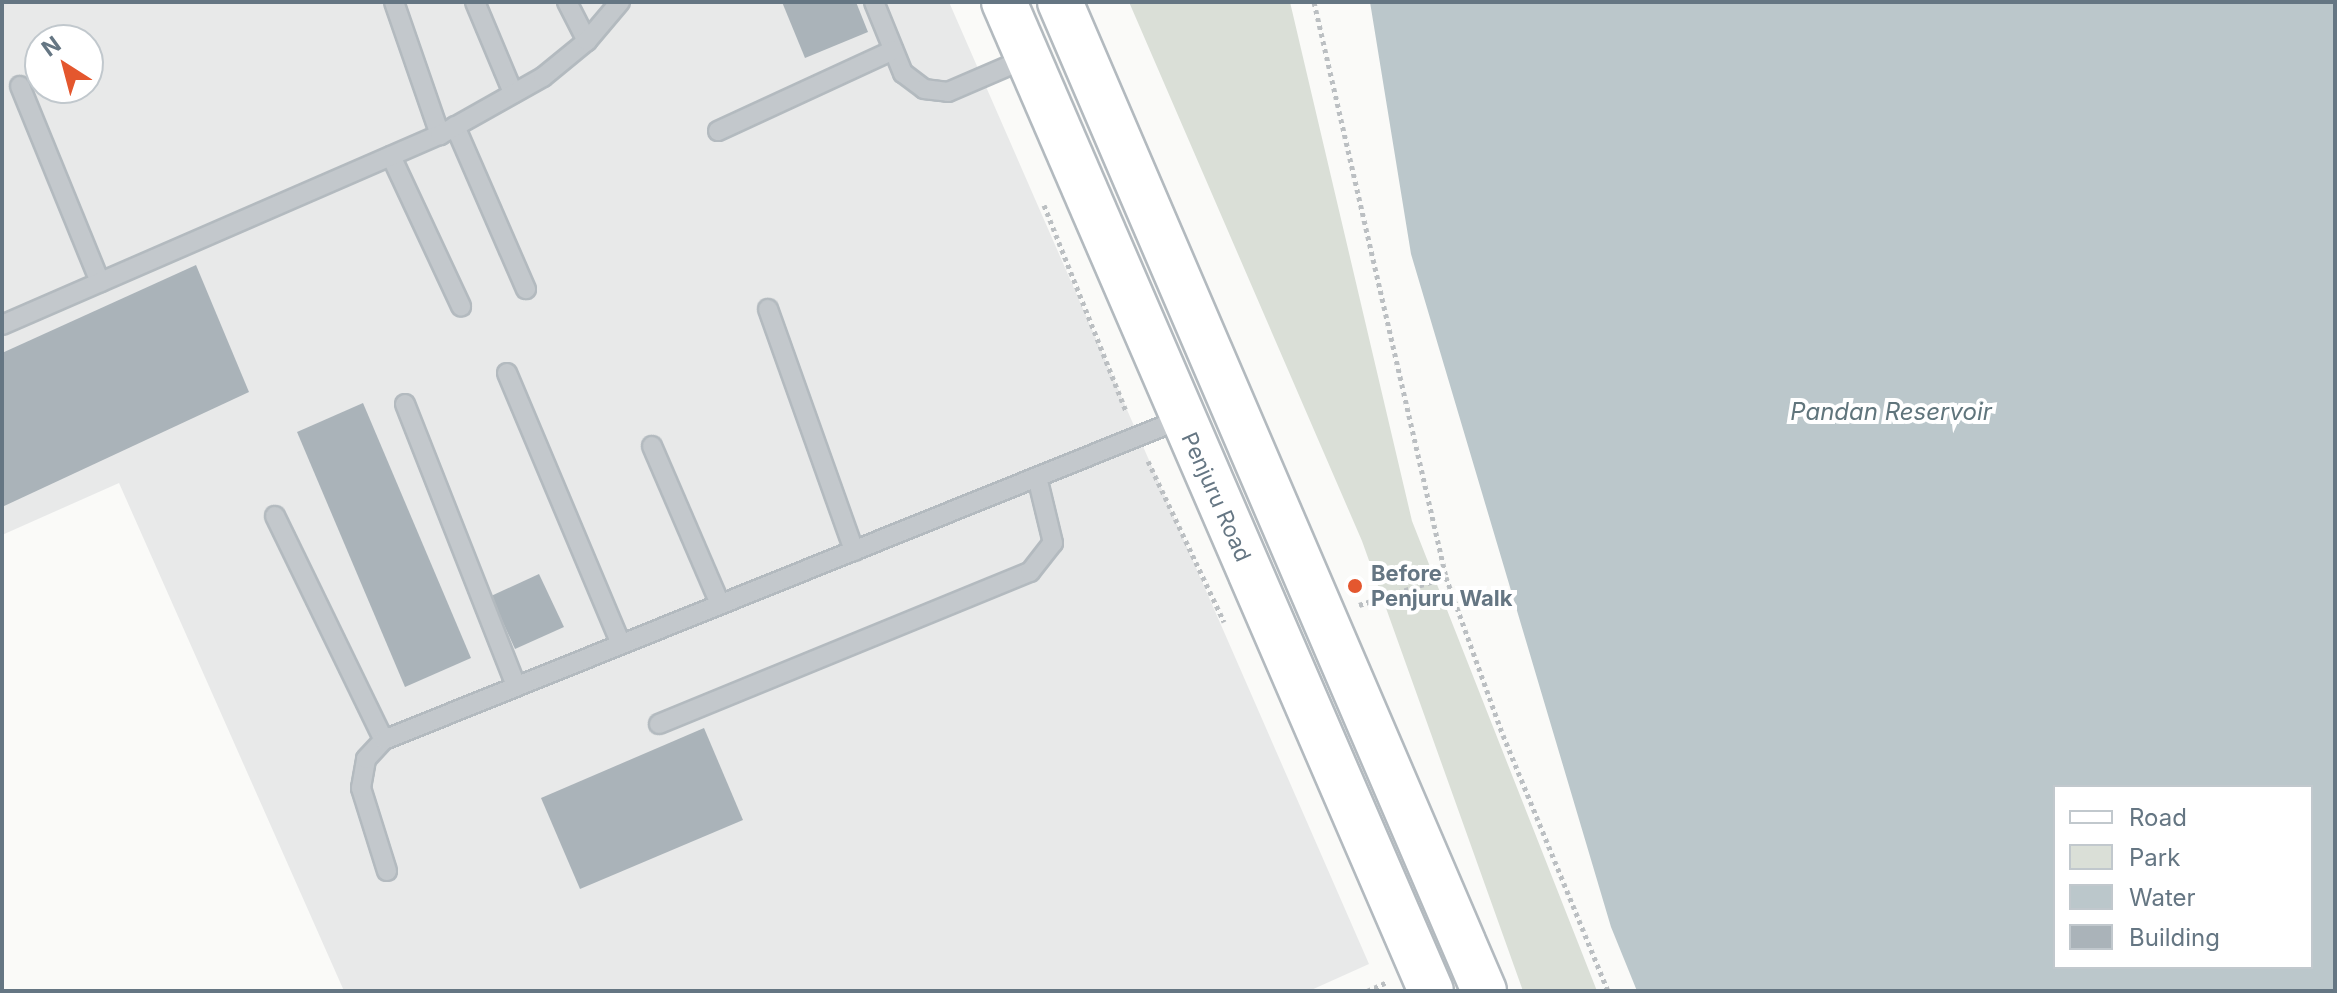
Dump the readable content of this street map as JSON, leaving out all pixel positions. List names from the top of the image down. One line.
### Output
{"streets":{"main road":["Penjuru Road"]},"water":["Pandan Reservoir"],"places":["Before Penjuru Walk"],"legend":["Road","Park","Water","Building"],"north":"top left"}
